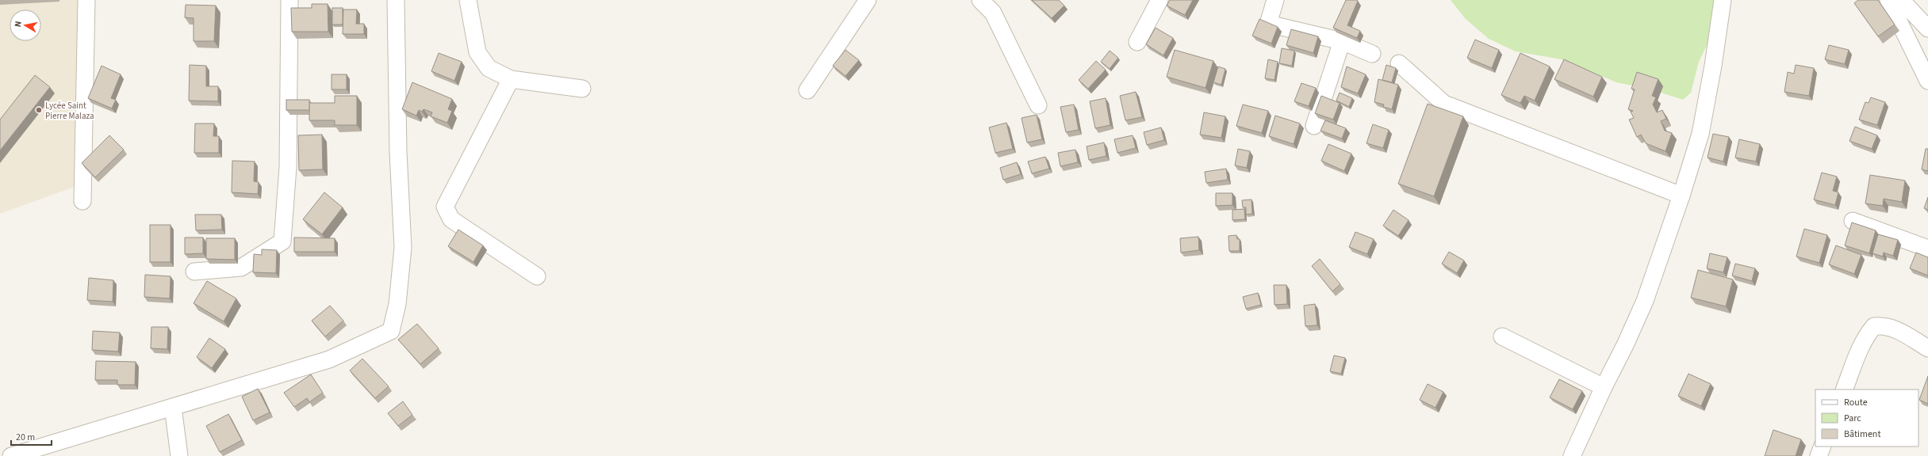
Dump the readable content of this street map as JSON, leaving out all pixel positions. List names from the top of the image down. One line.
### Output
{"places":["Lycée Saint Pierre Malaza"],"legend":["Route","Parc","Bâtiment"],"scale_bar":"20 m","north":"left"}
